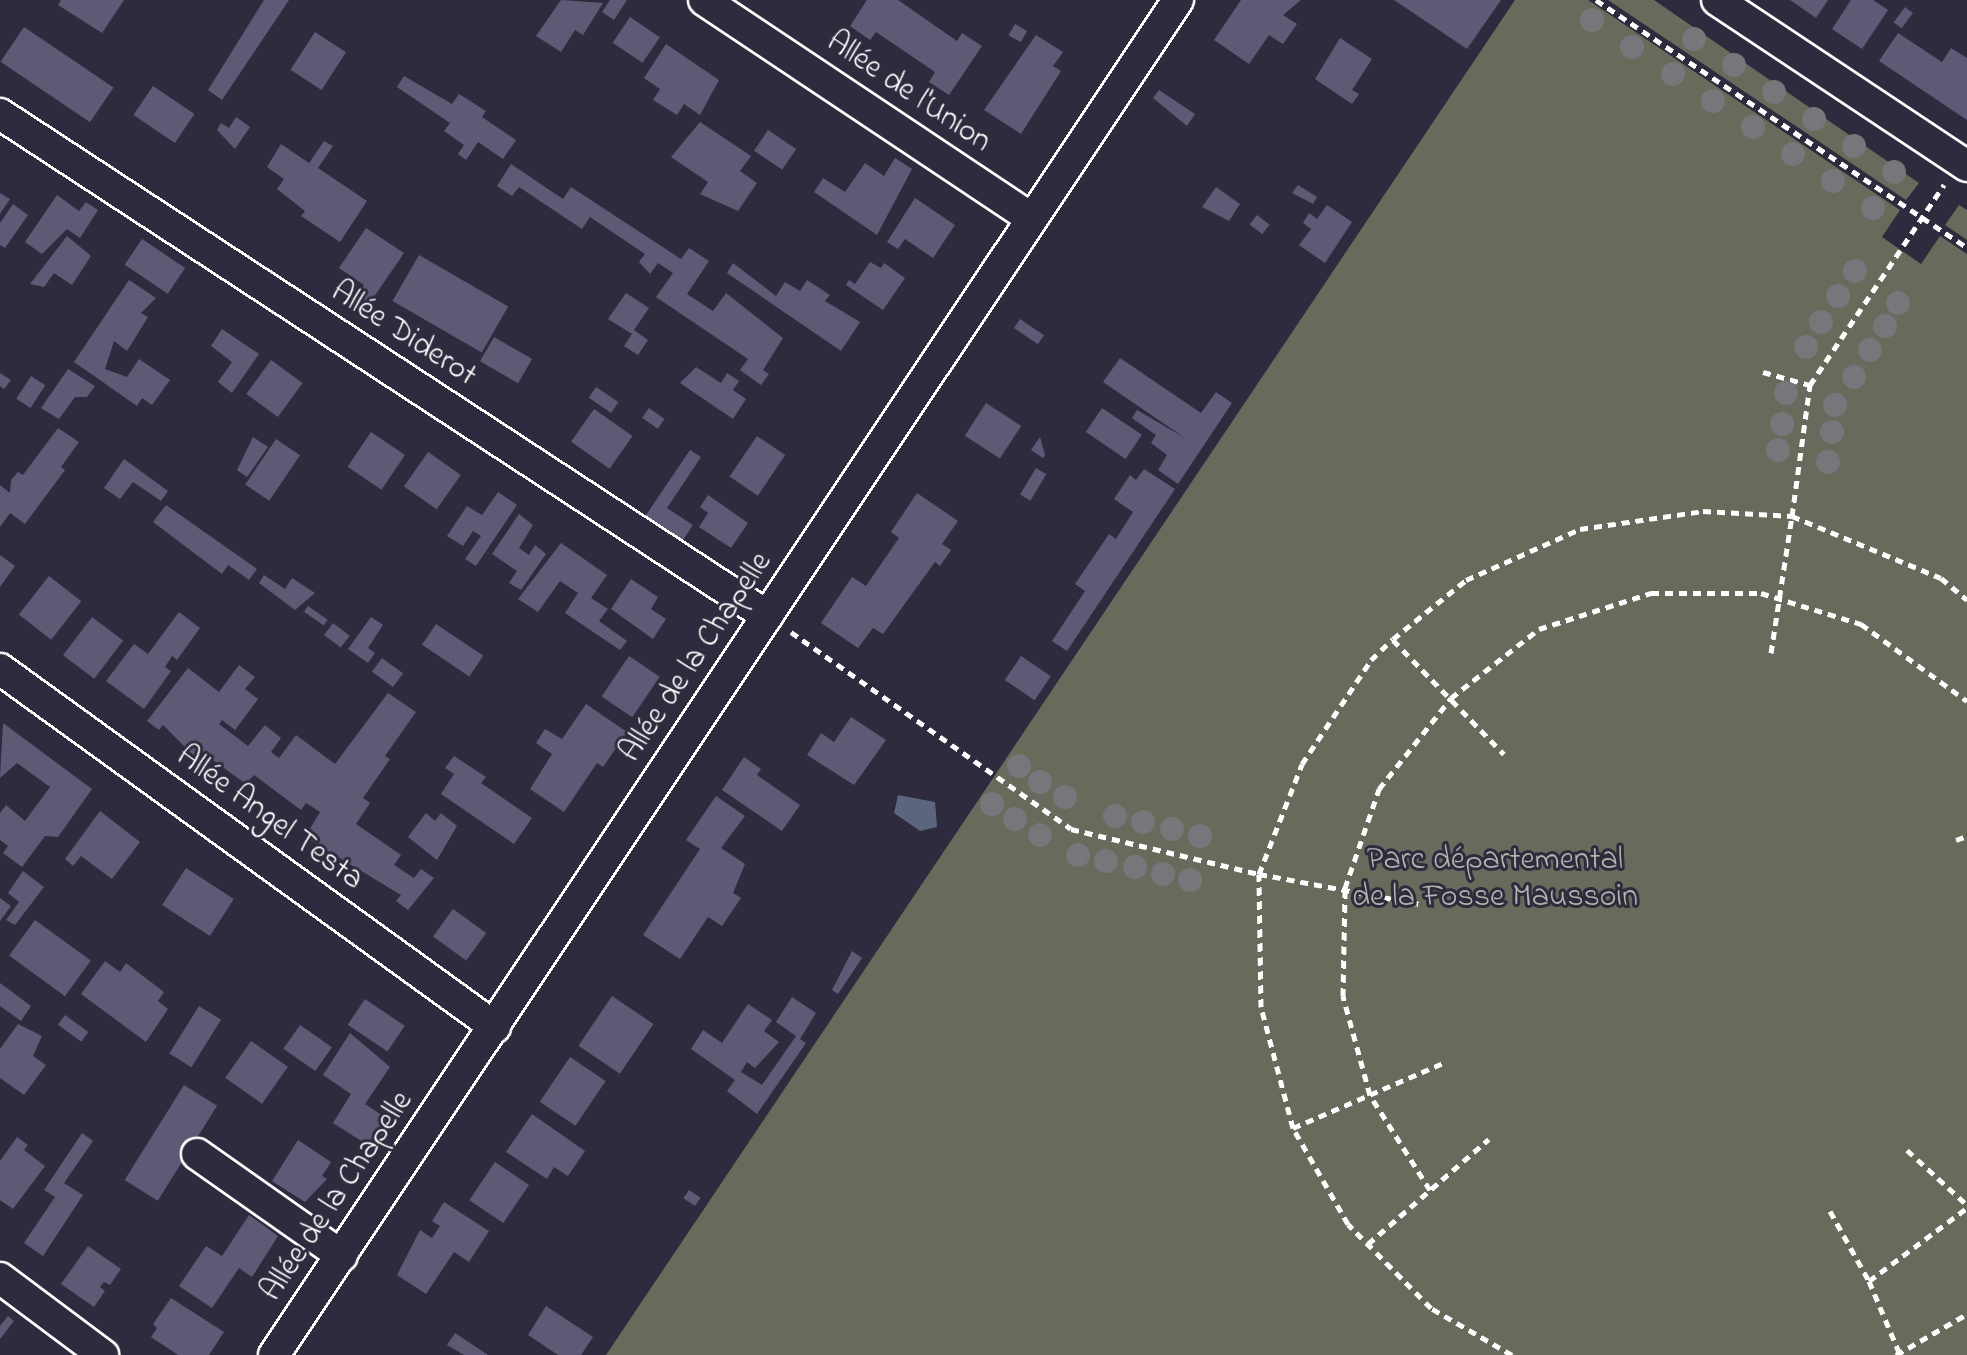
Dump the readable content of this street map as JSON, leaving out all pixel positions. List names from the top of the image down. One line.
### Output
{"streets":{"street":["Allée de l'Union","Allée Diderot","Allée de la Chapelle","Allée Angel Testa"]},"crossings":[["Allée de l'Union","Allée de la Chapelle"],["Allée Diderot","Allée de la Chapelle"],["Allée de la Chapelle","Allée Angel Testa"]],"parks":["Parc départemental de la Fosse Maussoin"]}
